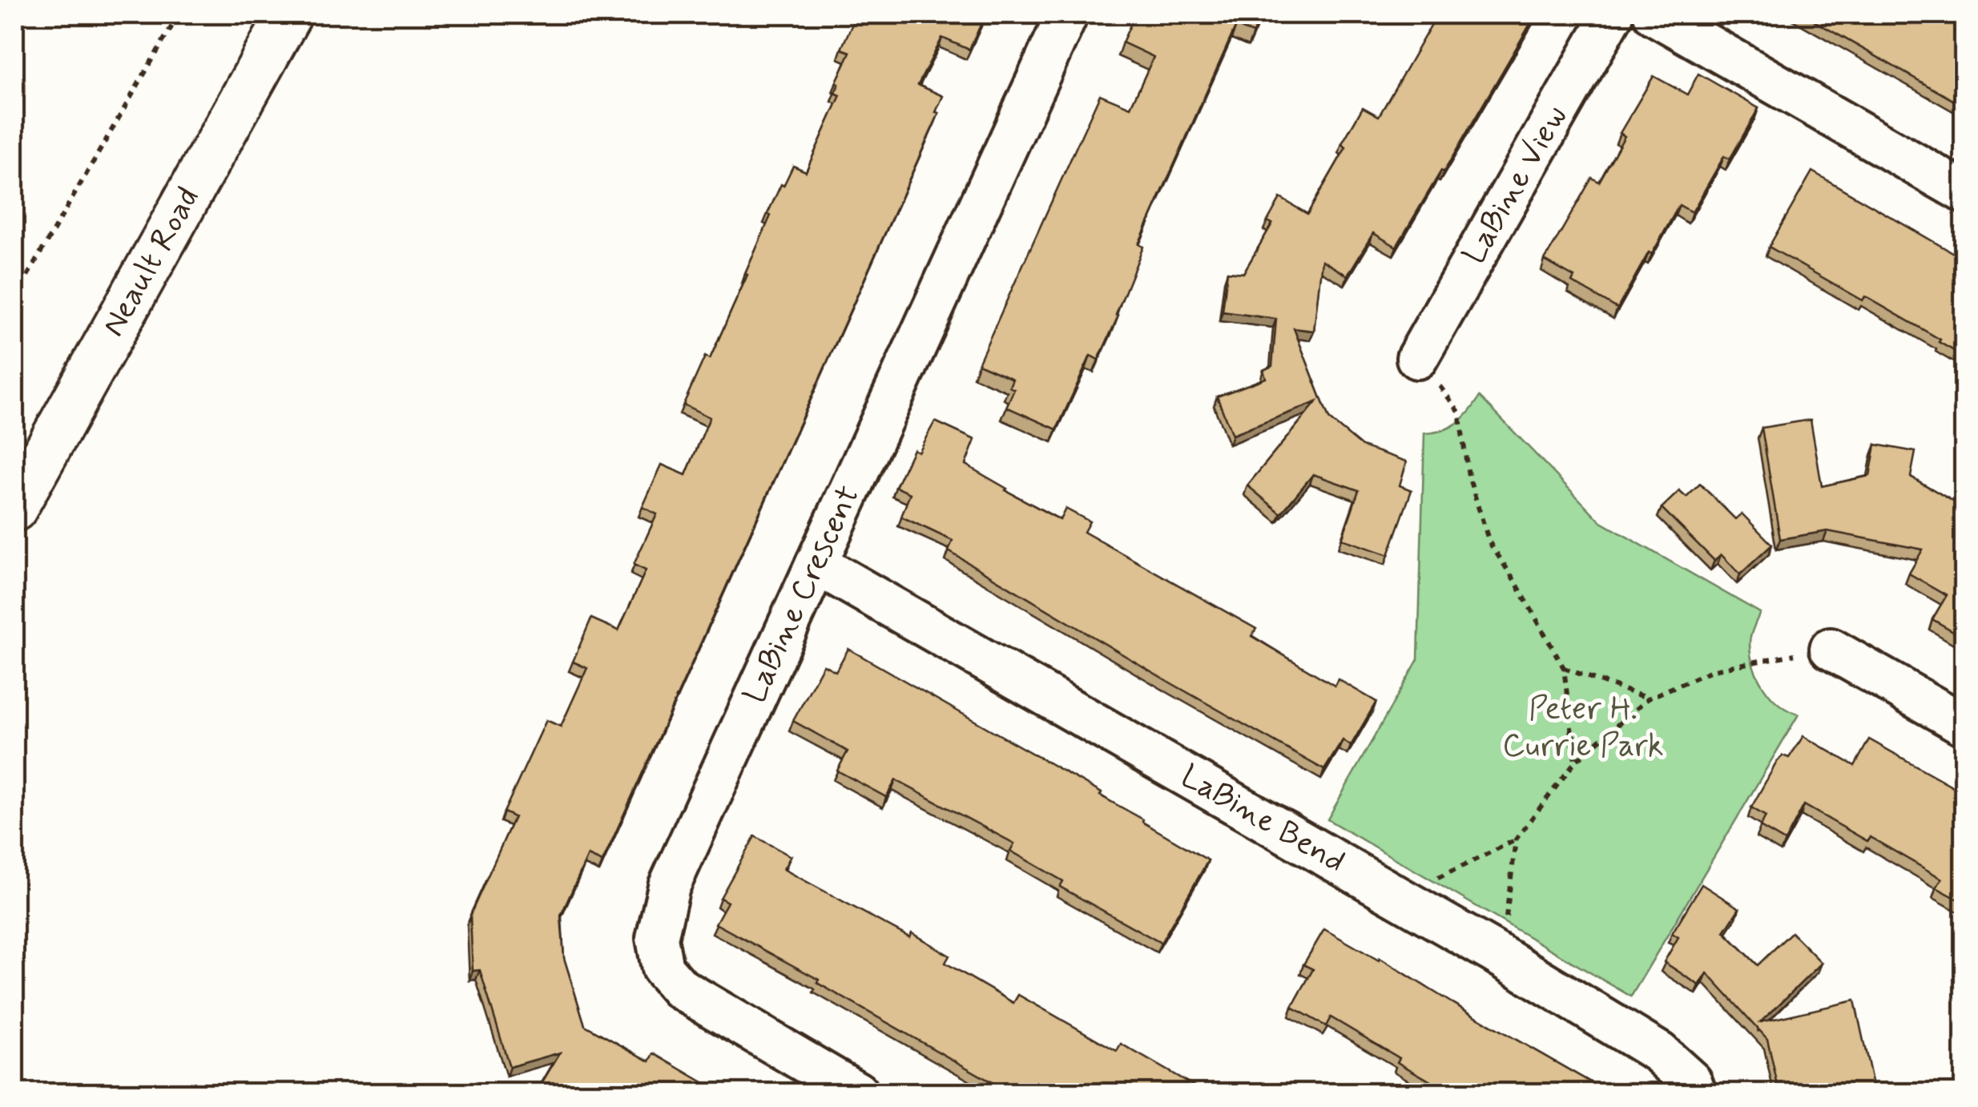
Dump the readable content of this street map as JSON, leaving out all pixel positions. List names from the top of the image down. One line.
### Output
{"streets":{"main road":["Neault Road"],"street":["LaBine View","LaBine Crescent","LaBine Bend"]},"crossings":[["LaBine Crescent","LaBine Bend"]],"parks":["Peter H. Currie Park"]}
